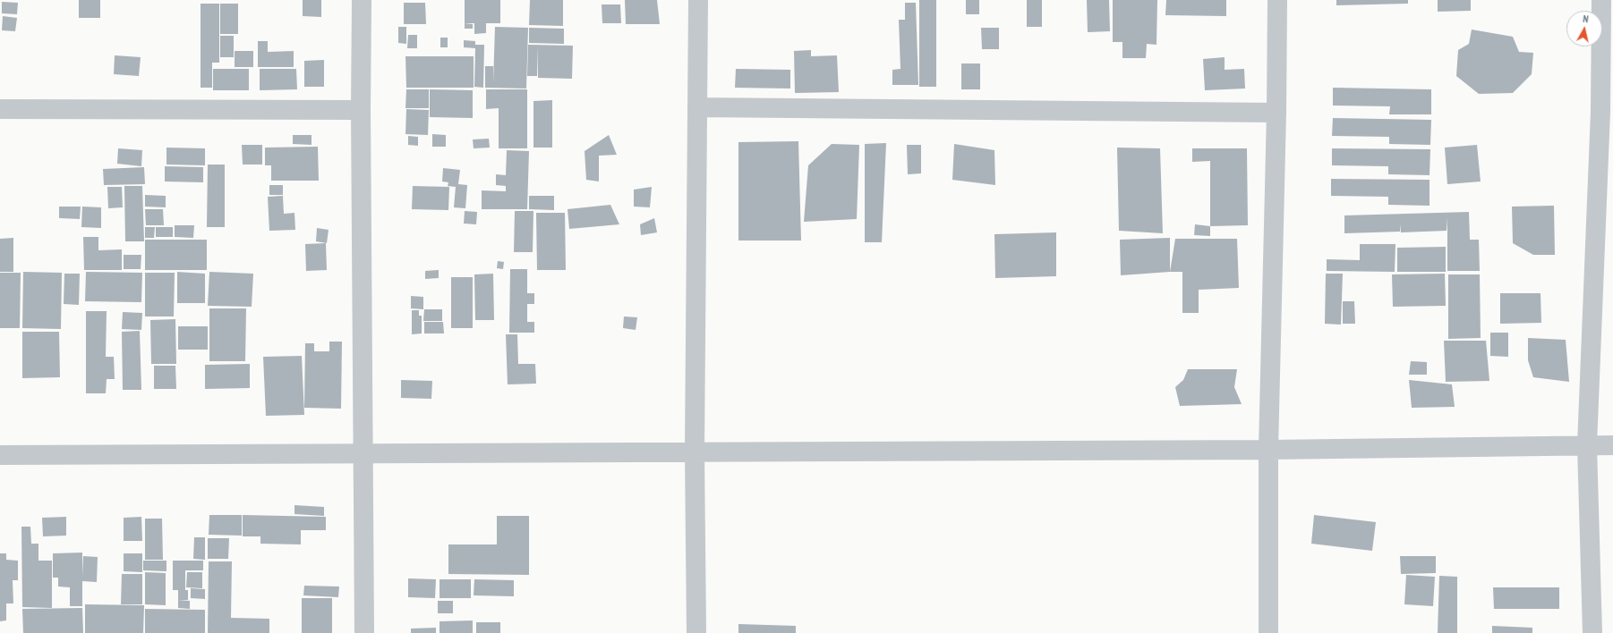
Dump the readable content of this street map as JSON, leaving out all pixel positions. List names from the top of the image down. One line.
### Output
{"north":"top"}
